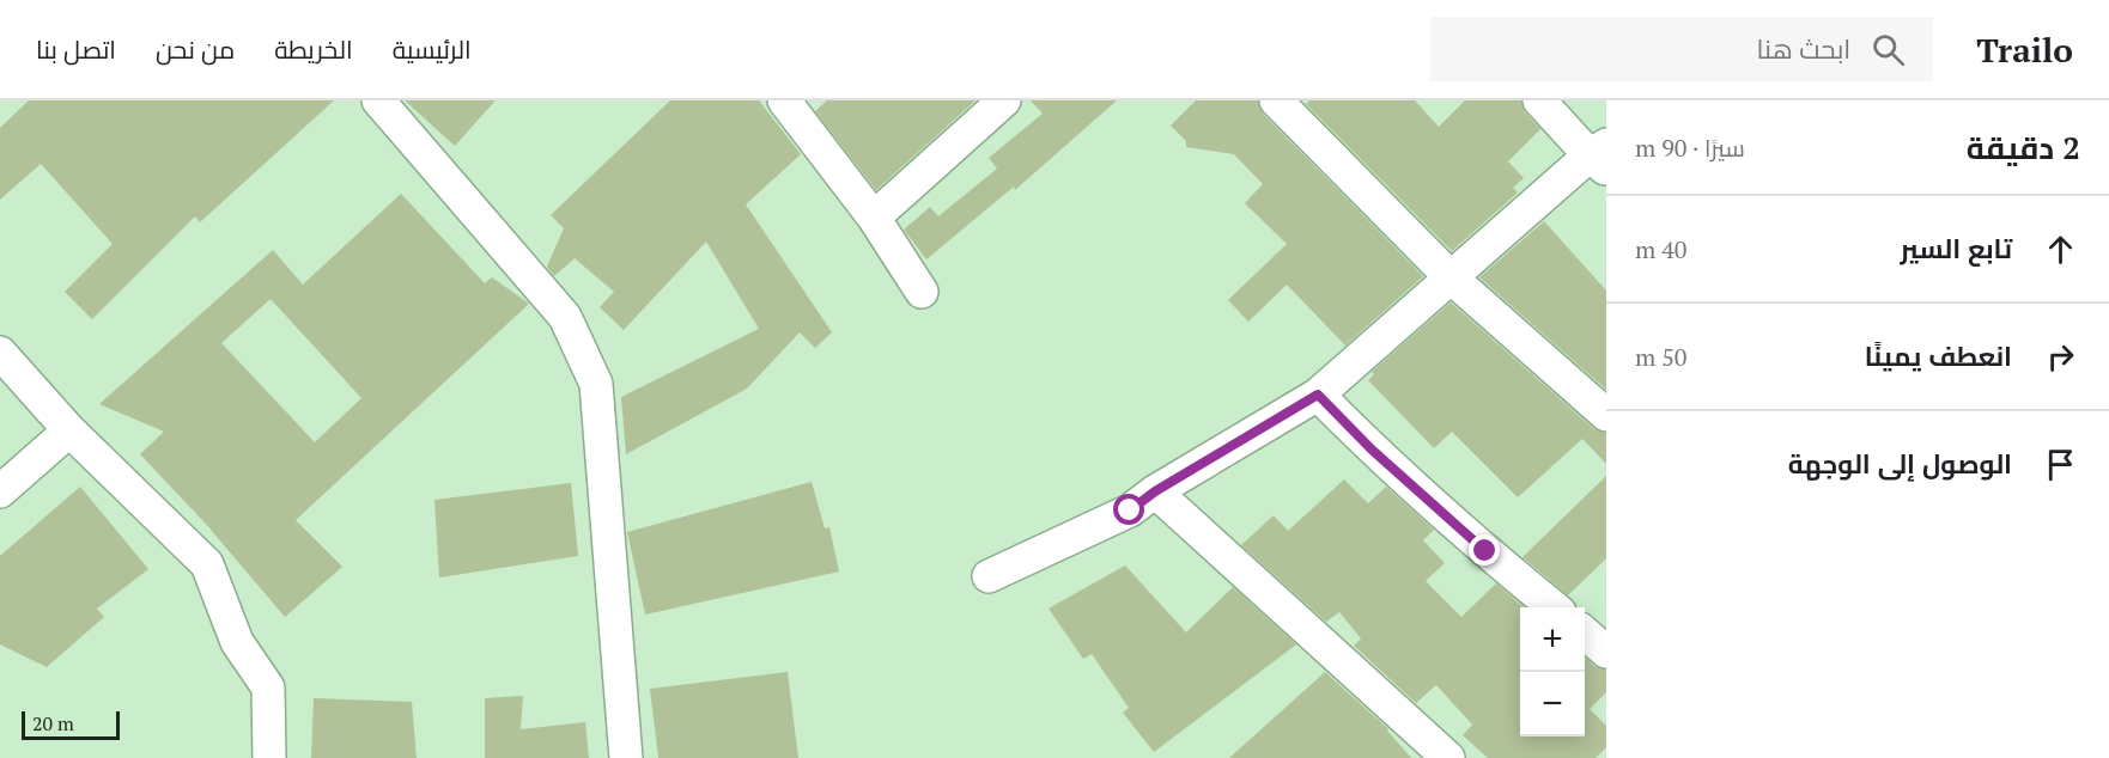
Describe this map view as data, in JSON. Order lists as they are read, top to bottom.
{
  "scale_bar": "20 m",
  "page": {
    "header": "Trailo",
    "search": "ابحث هنا",
    "nav": [
      "الرئيسية",
      "الخريطة",
      "من نحن",
      "اتصل بنا"
    ],
    "heading": ["2 دقيقة", "سيرًا · 90 m"],
    "list": [
      ["تابع السير", "40 m"],
      ["انعطف يمينًا", "50 m"],
      "الوصول إلى الوجهة"
    ],
    "map_buttons": ["+", "−"],
    "scale": "20 m"
  }
}
